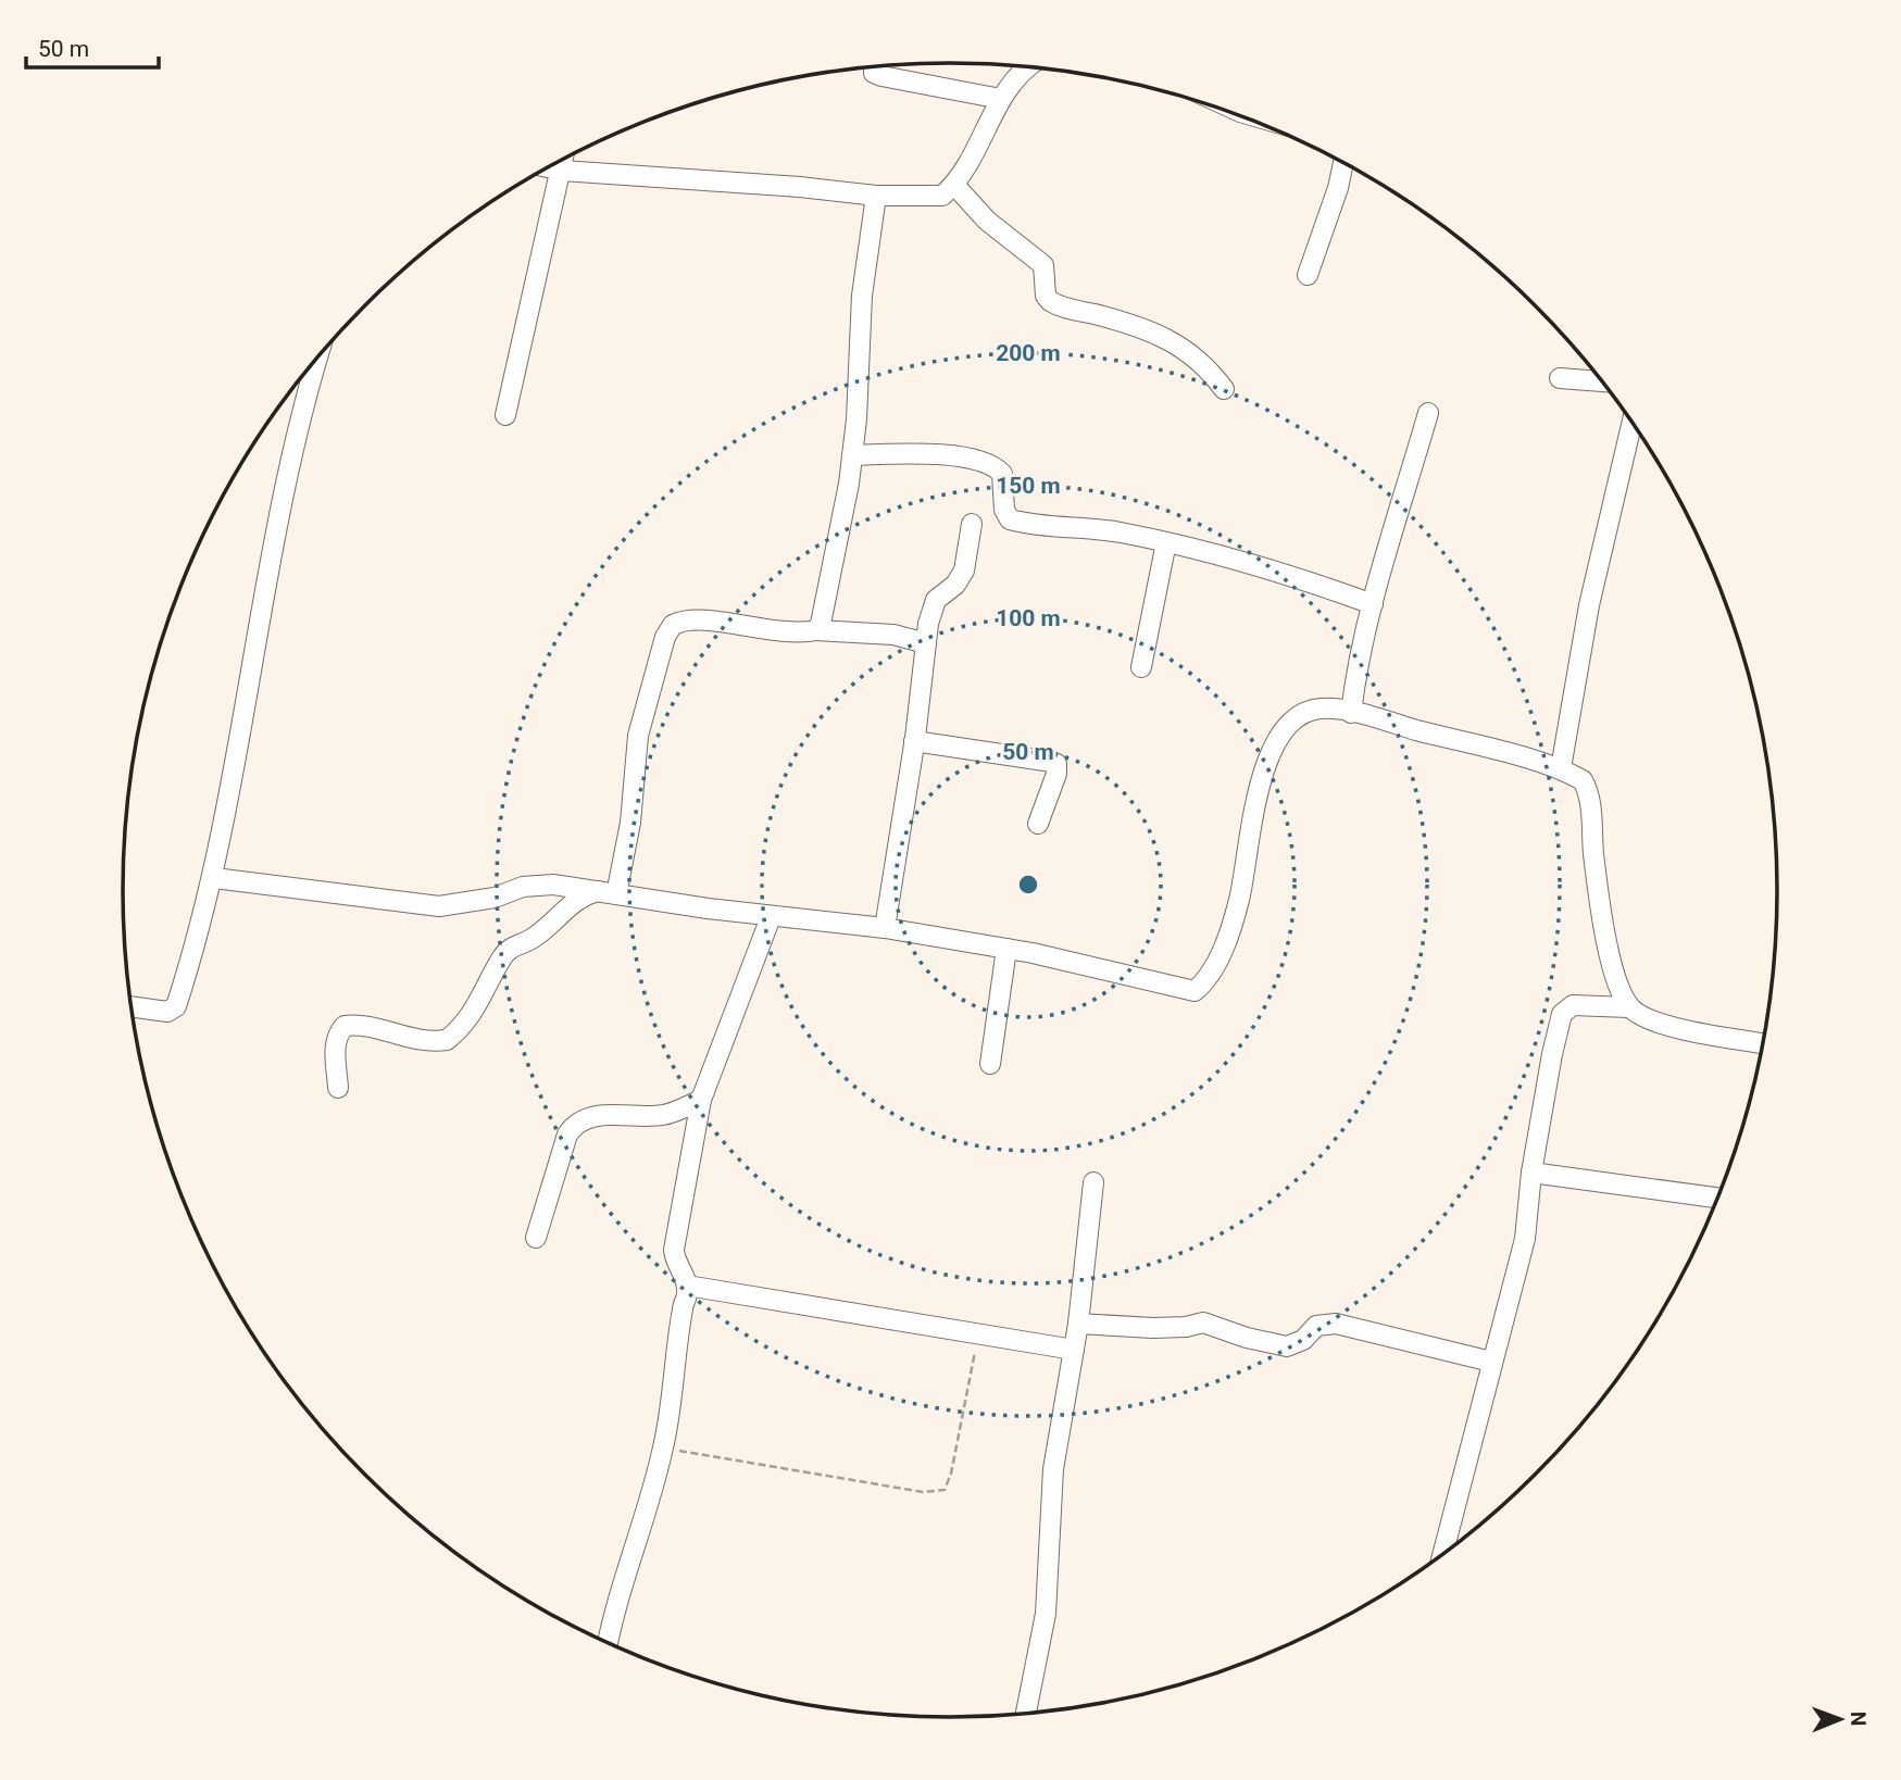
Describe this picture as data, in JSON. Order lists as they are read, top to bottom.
{
  "scale_bar": "50 m",
  "north": "right",
  "rings": [
    "200 m",
    "150 m",
    "100 m",
    "50 m"
  ]
}
